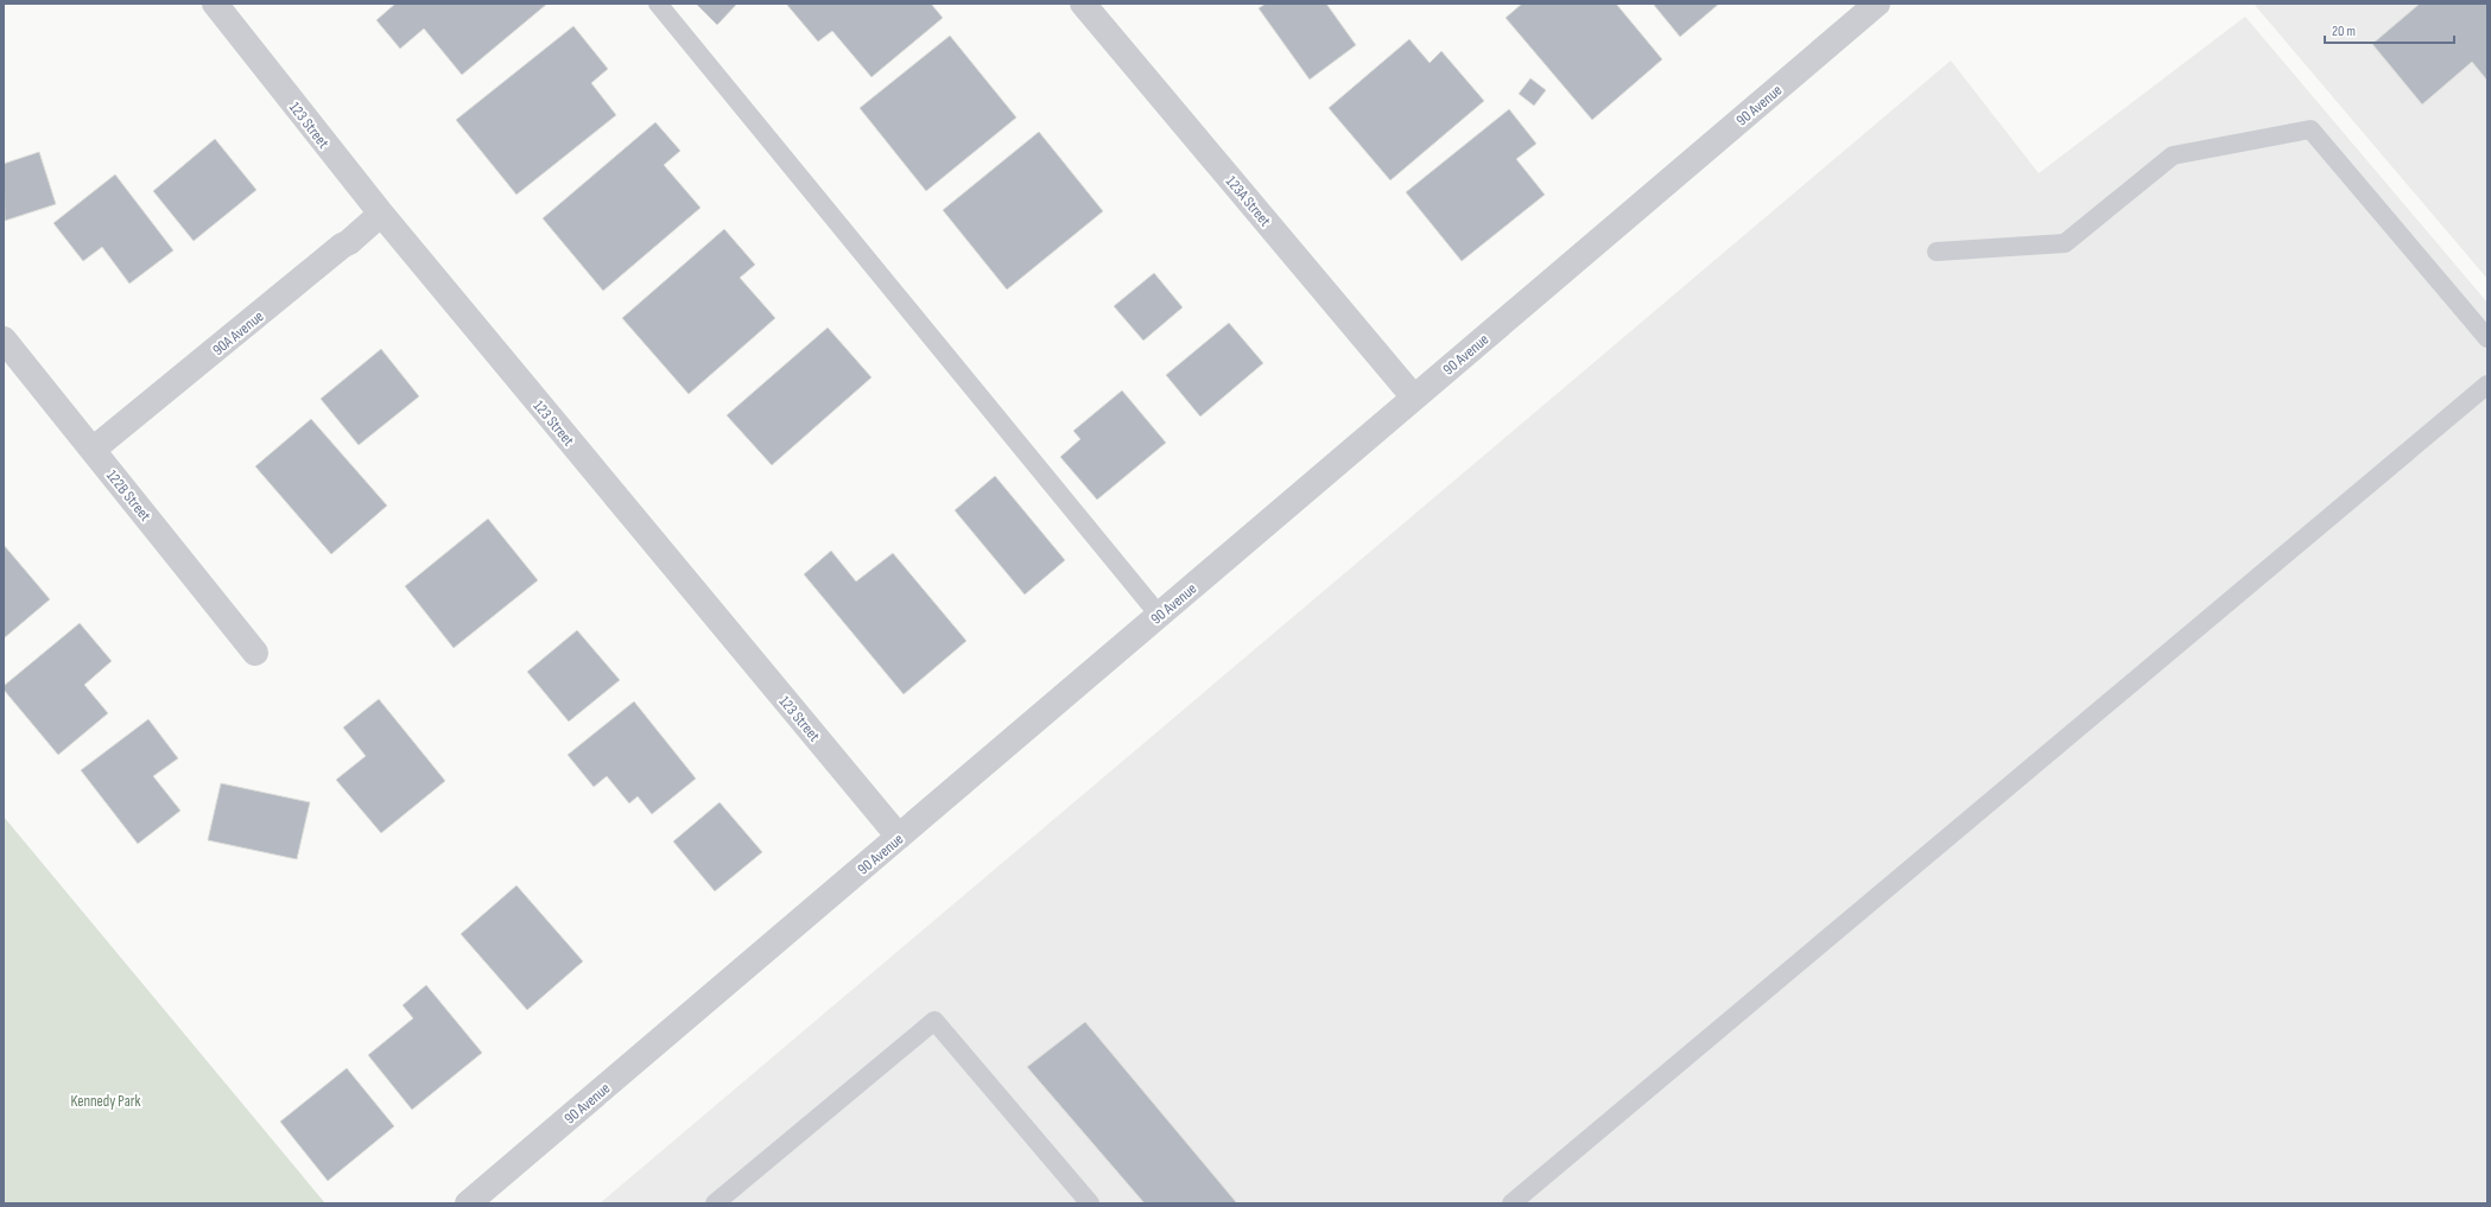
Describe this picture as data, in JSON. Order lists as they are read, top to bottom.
{
  "streets": {
    "street": [
      "90 Avenue",
      "123 Street",
      "123A Street",
      "90A Avenue",
      "122B Street"
    ]
  },
  "crossings": [
    ["90 Avenue", "123 Street"],
    ["90 Avenue", "123A Street"],
    ["123 Street", "90A Avenue"],
    ["90A Avenue", "122B Street"]
  ],
  "parks": ["Kennedy Park"],
  "scale_bar": "20 m"
}
